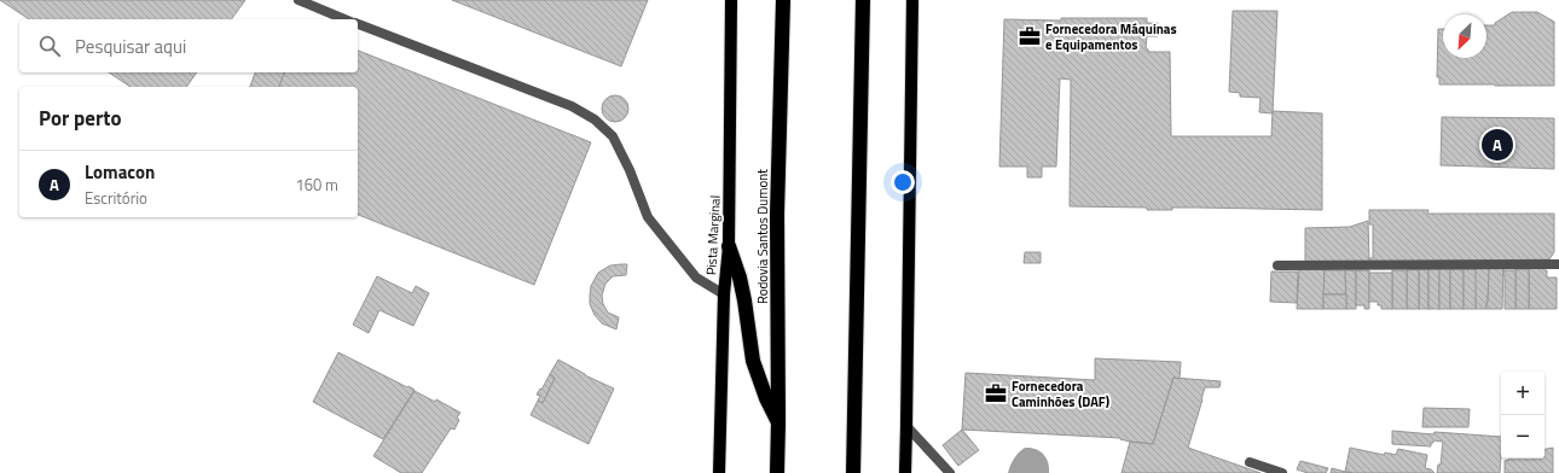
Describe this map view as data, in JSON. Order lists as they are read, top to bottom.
{
  "streets": {
    "highway": ["Rodovia Santos Dumont"],
    "main road": ["Pista Marginal"]
  },
  "places": {
    "office": ["Fornecedora Máquinas e Equipamentos", "Fornecedora Caminhões (DAF)"]
  },
  "north": "bottom left",
  "page": {
    "search": "Pesquisar aqui",
    "heading": "Por perto",
    "pins": "A",
    "list": [
      {
        "mark": "A",
        "name": "Lomacon",
        "note": "Escritório",
        "value": "160 m"
      }
    ],
    "map_buttons": ["+", "−"]
  }
}
